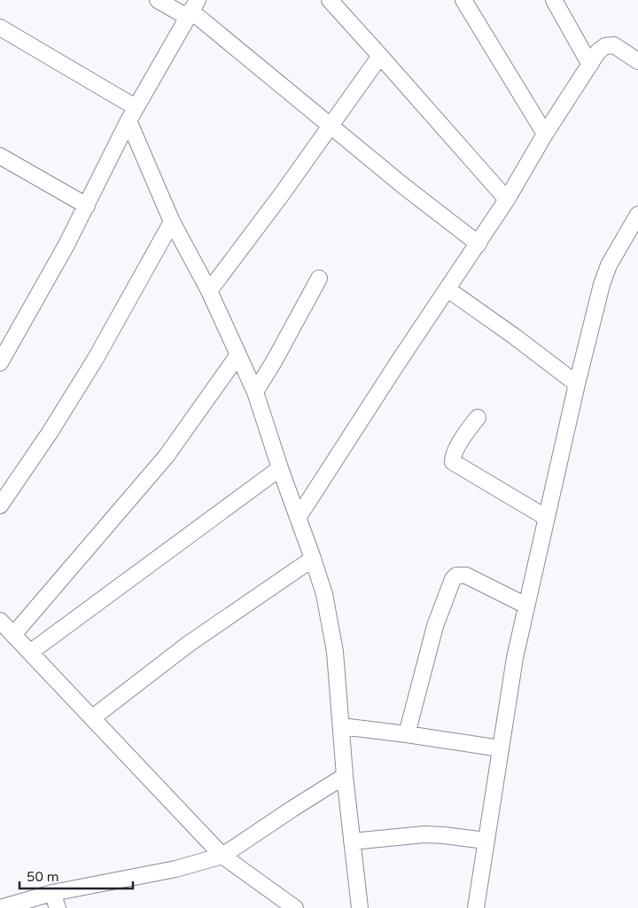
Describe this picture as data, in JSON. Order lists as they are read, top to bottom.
{
  "scale_bar": "50 m"
}
